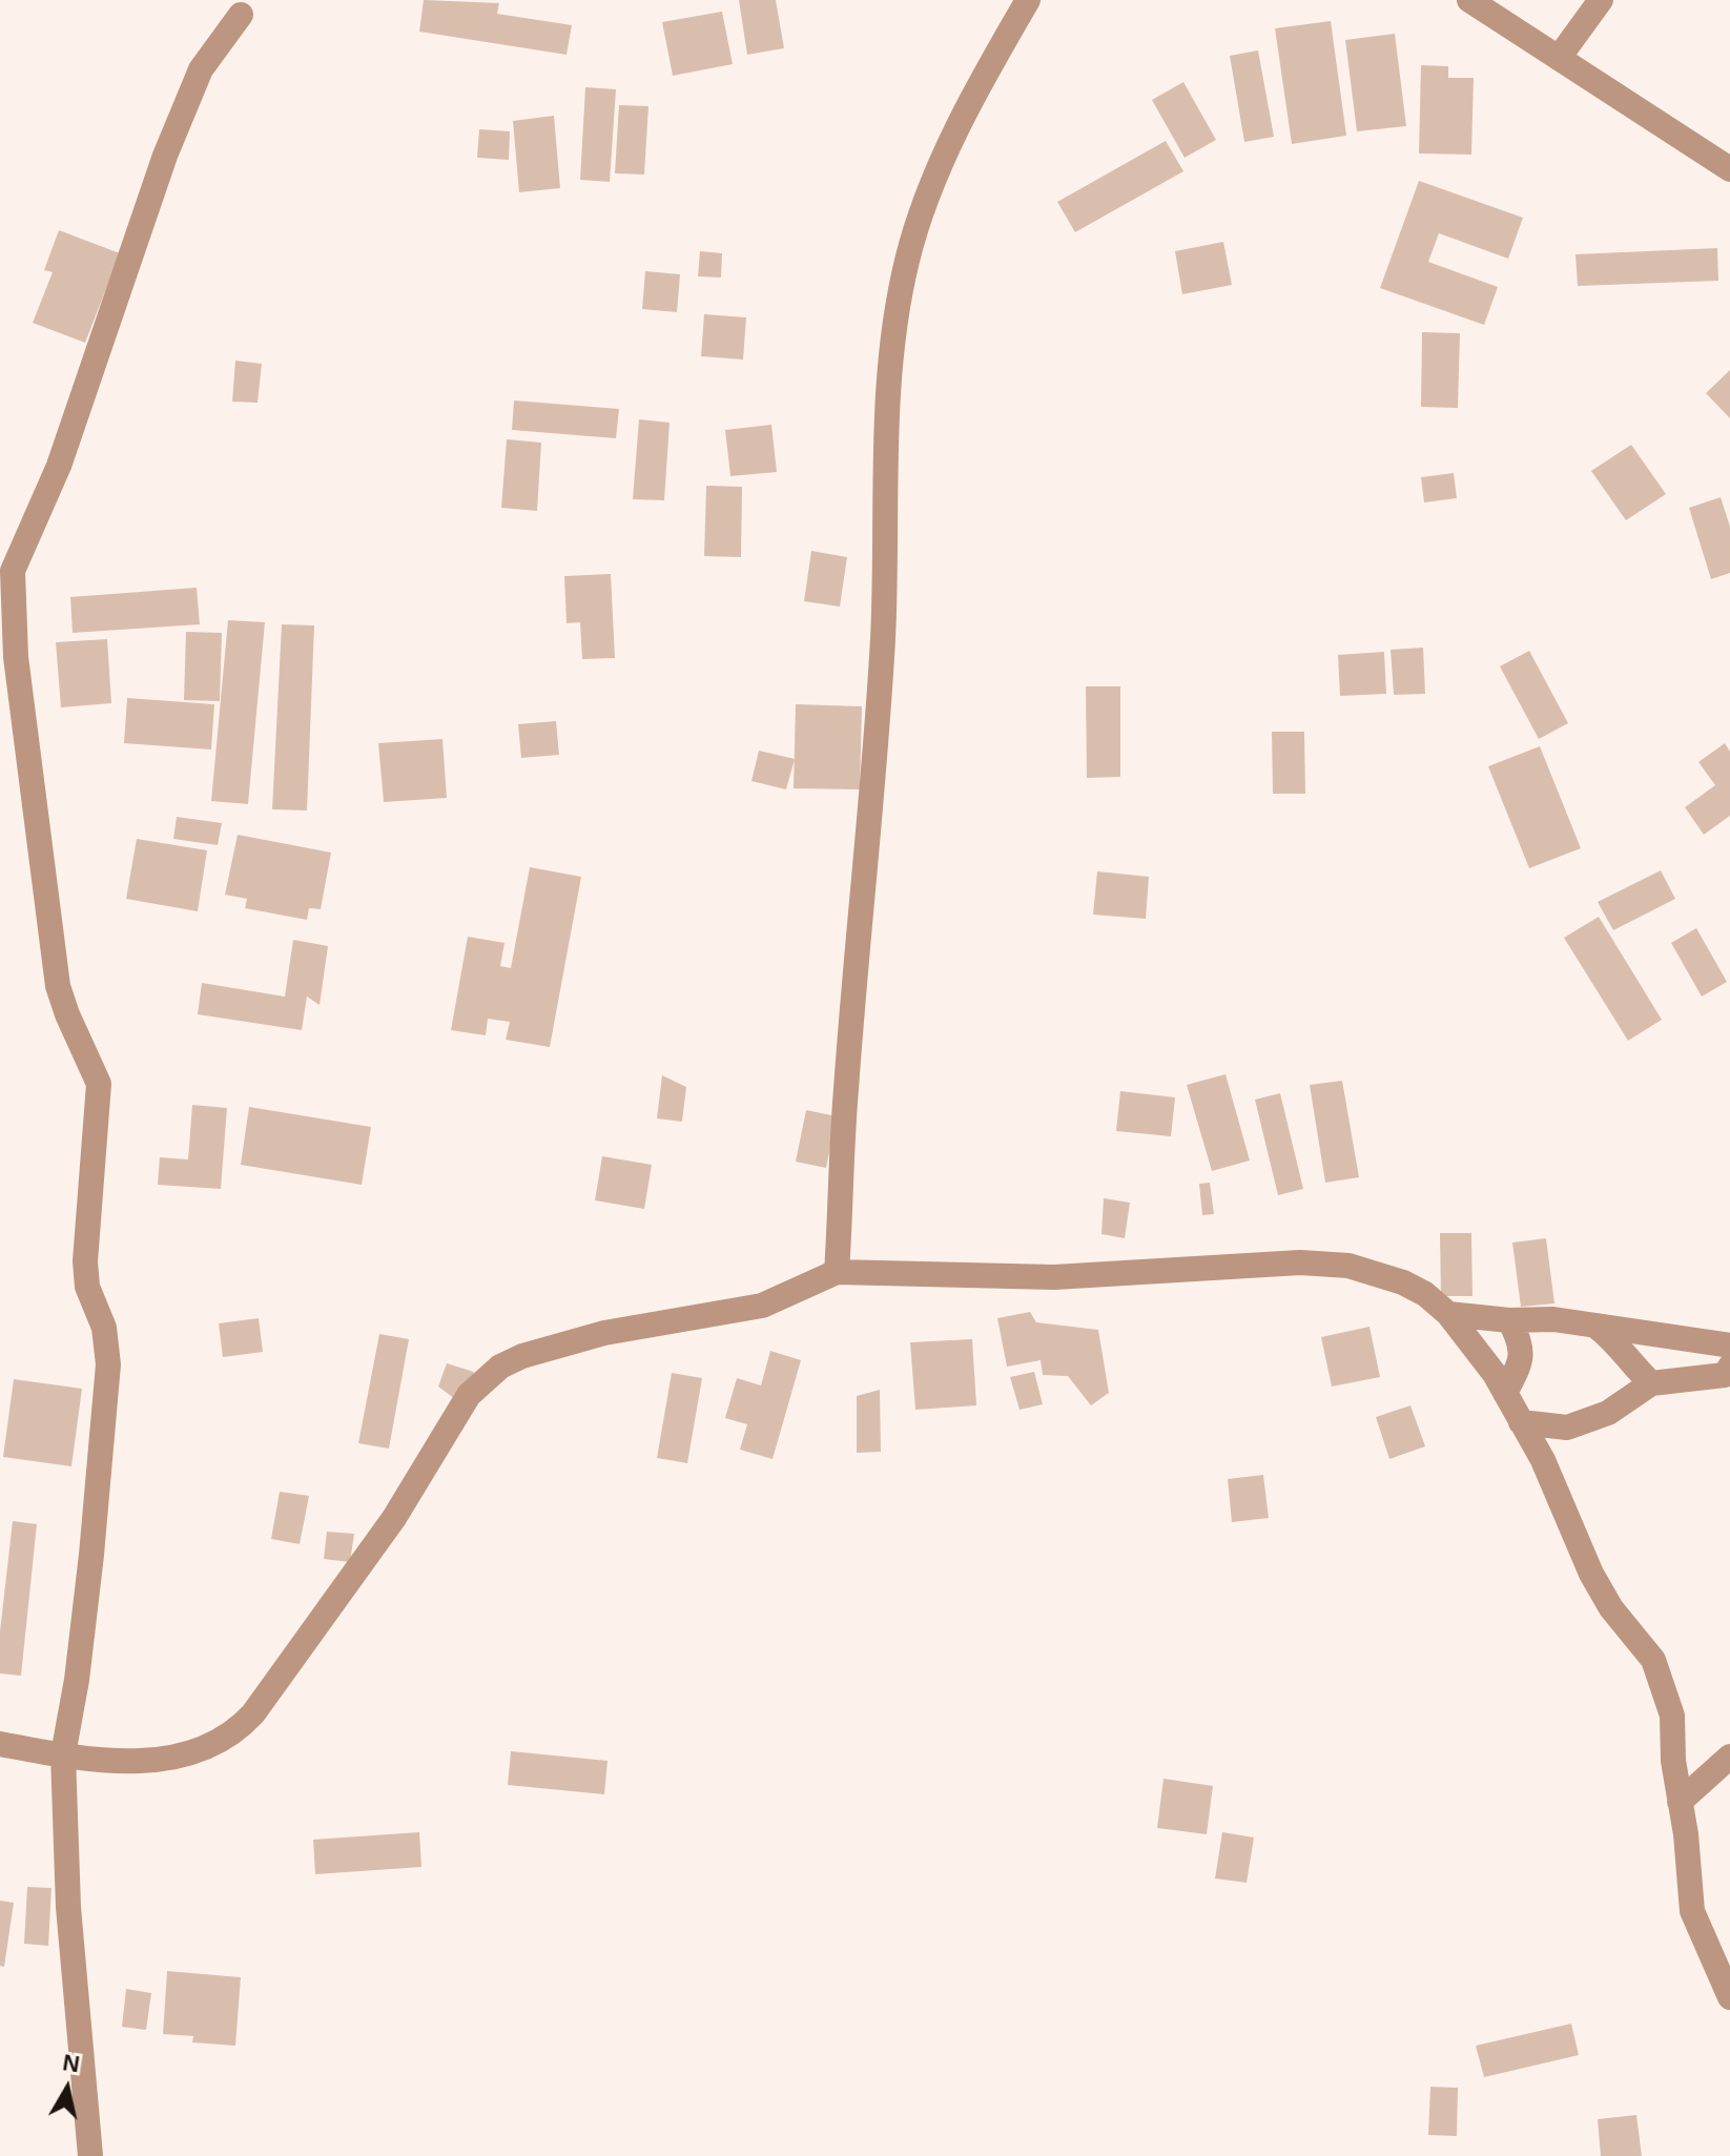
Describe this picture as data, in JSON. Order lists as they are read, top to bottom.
{
  "north": "top"
}
